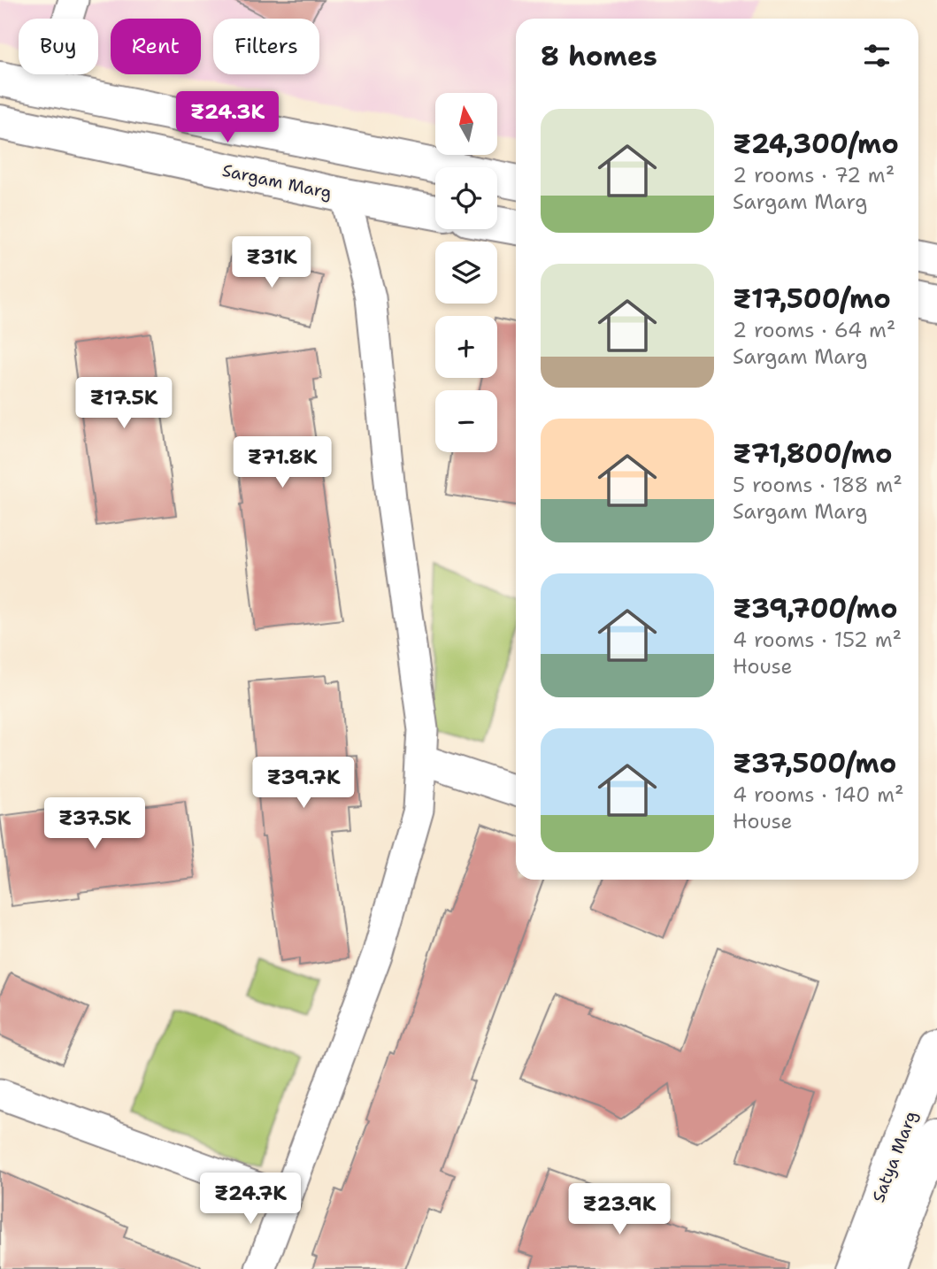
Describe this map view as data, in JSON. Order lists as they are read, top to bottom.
{
  "streets": {
    "main road": ["Sargam Marg", "Satya Marg"]
  },
  "north": "top",
  "page": {
    "chip": ["Buy", "Rent", "Filters"],
    "heading": "8 homes",
    "price": [
      "₹24.3K",
      "₹31K",
      "₹17.5K",
      "₹71.8K",
      "₹39.7K",
      "₹37.5K",
      "₹24.7K",
      "₹23.9K"
    ],
    "map_buttons": ["+", "−"],
    "list": [
      {
        "name": "₹24,300/mo",
        "note": "2 rooms · 72 m² · Sargam Marg"
      },
      {
        "name": "₹17,500/mo",
        "note": "2 rooms · 64 m² · Sargam Marg"
      },
      {
        "name": "₹71,800/mo",
        "note": "5 rooms · 188 m² · Sargam Marg"
      },
      {
        "name": "₹39,700/mo",
        "note": "4 rooms · 152 m² · House"
      },
      {
        "name": "₹37,500/mo",
        "note": "4 rooms · 140 m² · House"
      }
    ]
  }
}
